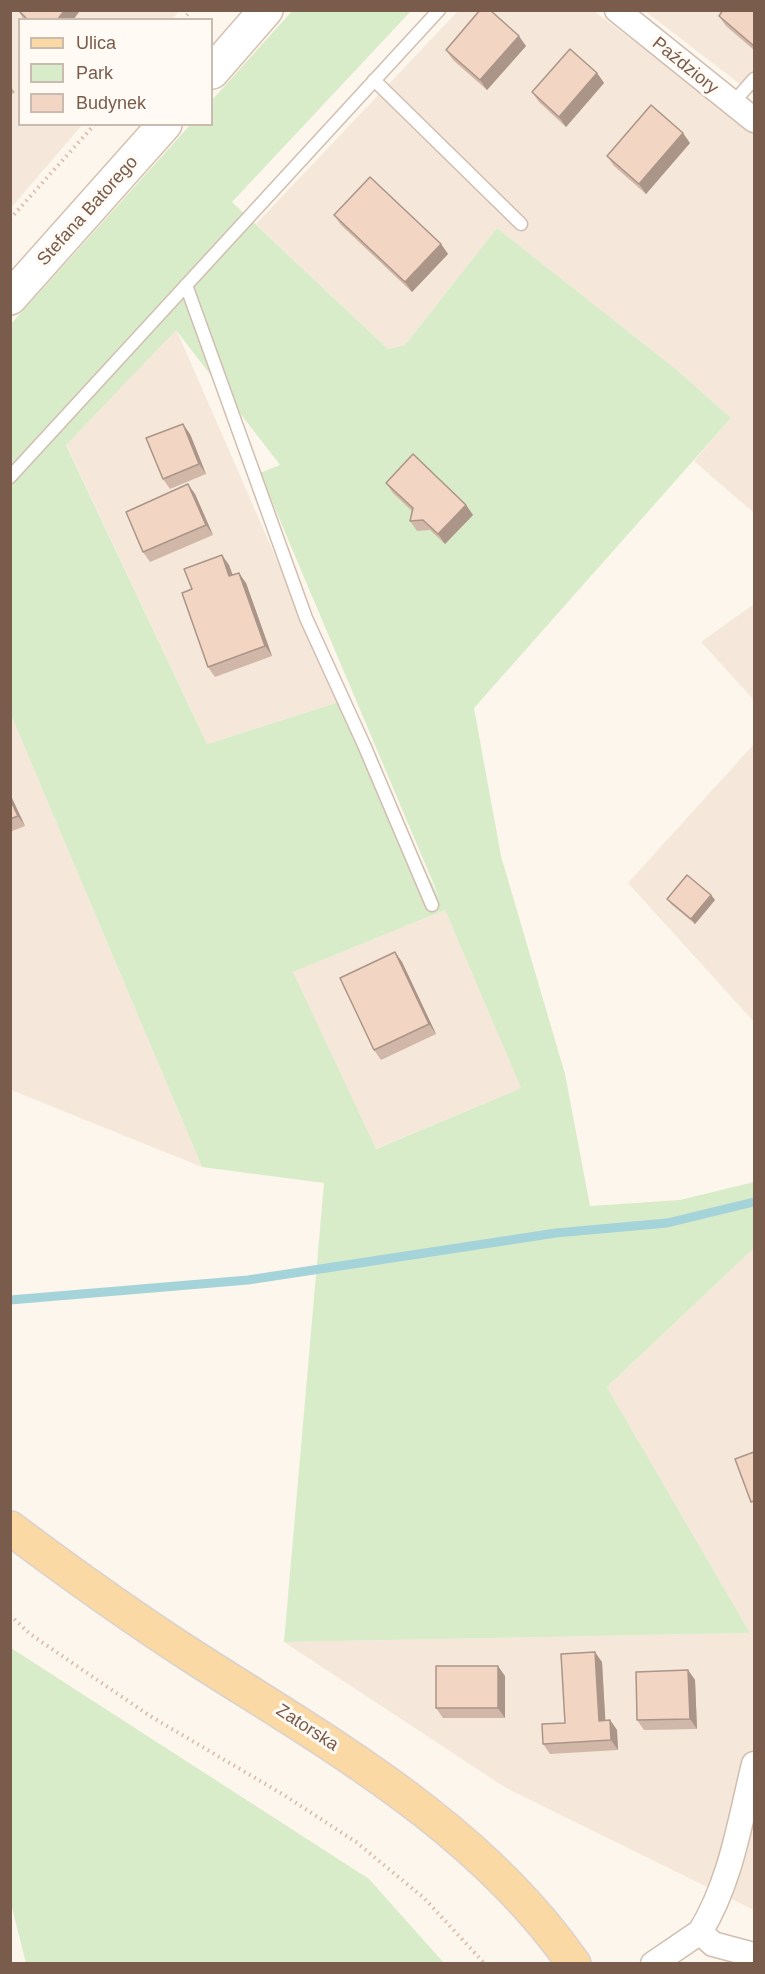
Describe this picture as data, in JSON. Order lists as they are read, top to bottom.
{
  "streets": {
    "main road": ["Zatorska"],
    "street": ["Paździory", "Stefana Batorego"]
  },
  "legend": ["Ulica", "Park", "Budynek"]
}
